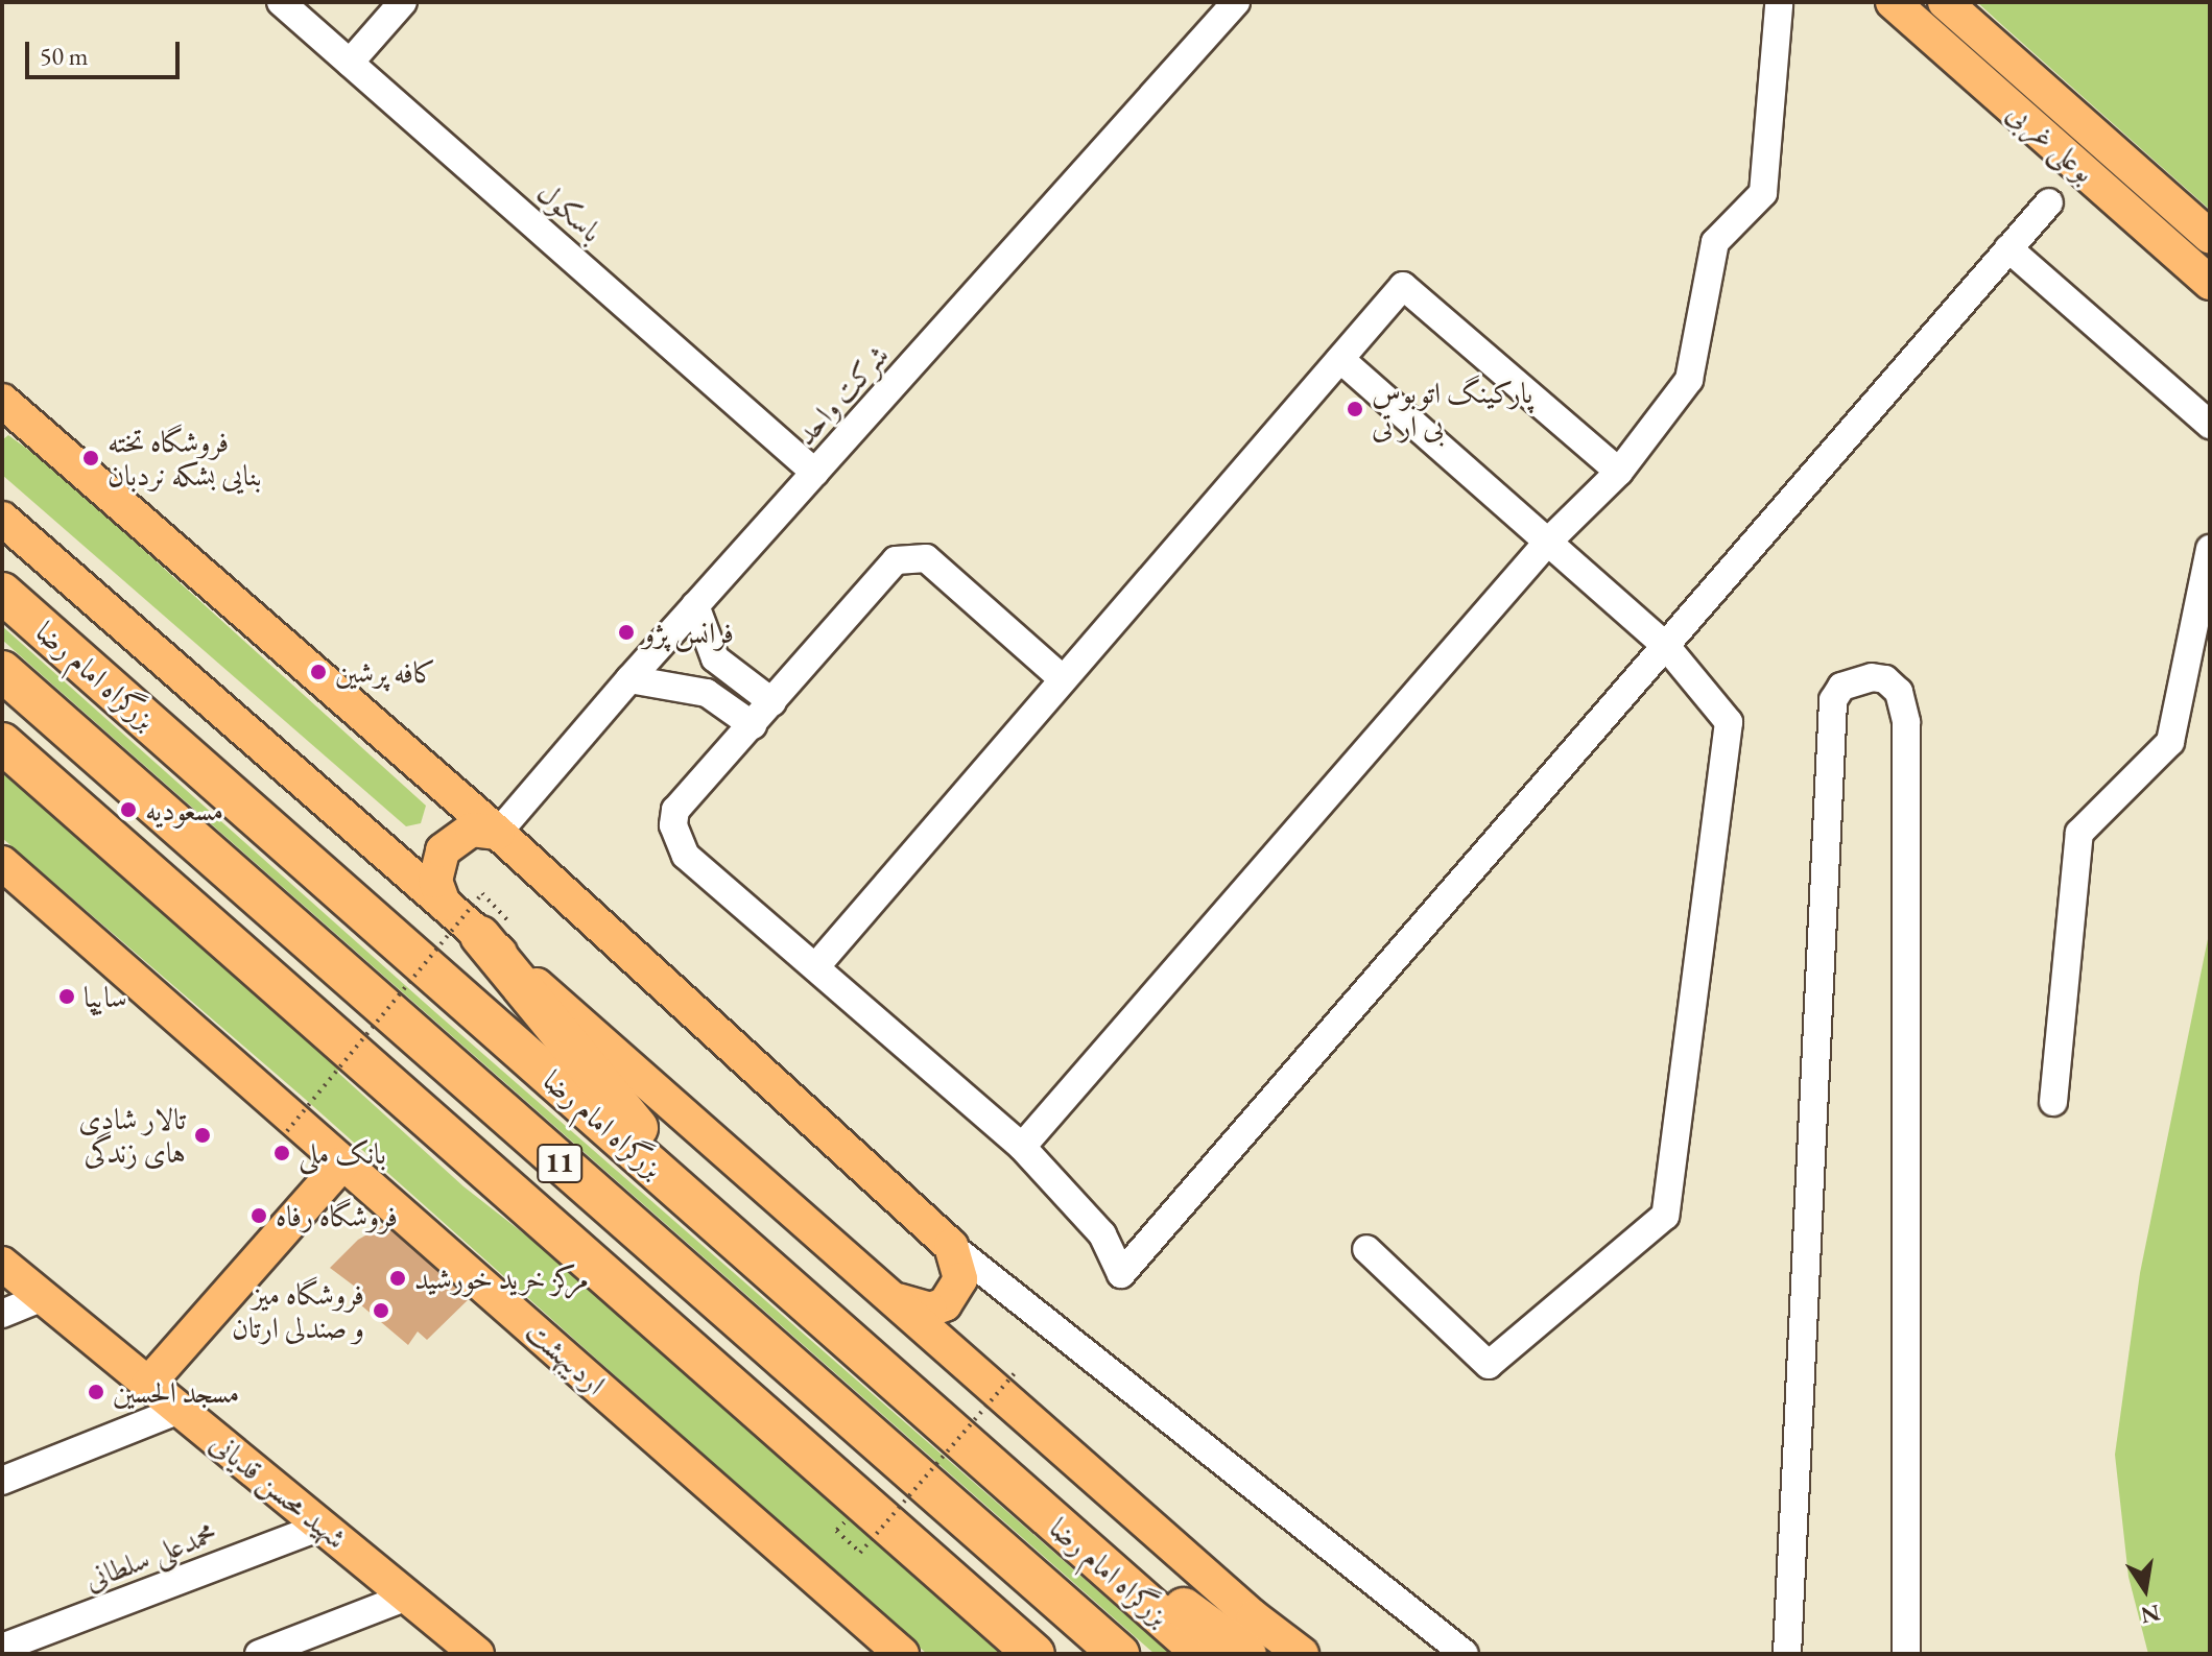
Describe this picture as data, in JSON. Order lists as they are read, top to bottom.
{
  "streets": {
    "highway": ["بزرگراه امام رضا", "11"],
    "main road": ["بوعلی غربی", "اردیبهشت", "شهید محسن قدیانی"],
    "street": ["باسکول", "شرکت واحد", "محمدعلی سلطانی"]
  },
  "crossings": [
    ["باسکول", "شرکت واحد"],
    ["شهید محسن قدیانی", "محمدعلی سلطانی"]
  ],
  "places": [
    "پارکینگ اتوبوس بی ار تی",
    "فروشگاه تخته بنایی بشکه نردبان",
    "فرانس پژو",
    "کافه پرشین",
    "مسعودیه",
    "سایپا",
    "تالار شادی های زندگی",
    "بانک ملی",
    "فروشگاه رفاه",
    "مرکز خرید خورشید",
    "فروشگاه میز و صندلی ارتان",
    "مسجد الحسین"
  ],
  "scale_bar": "50 m",
  "north": "bottom"
}
